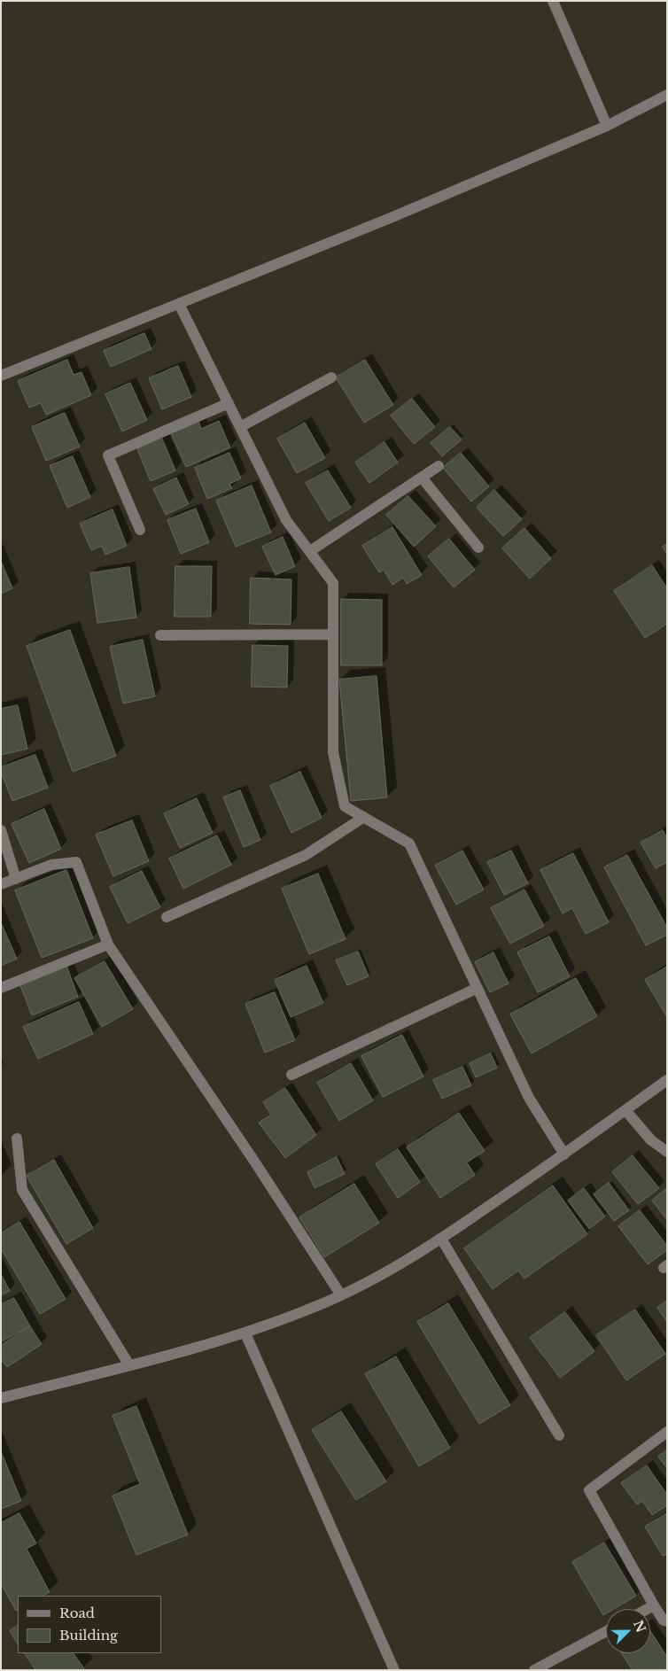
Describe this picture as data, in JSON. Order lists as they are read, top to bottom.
{
  "legend": ["Road", "Building"],
  "north": "top right"
}
